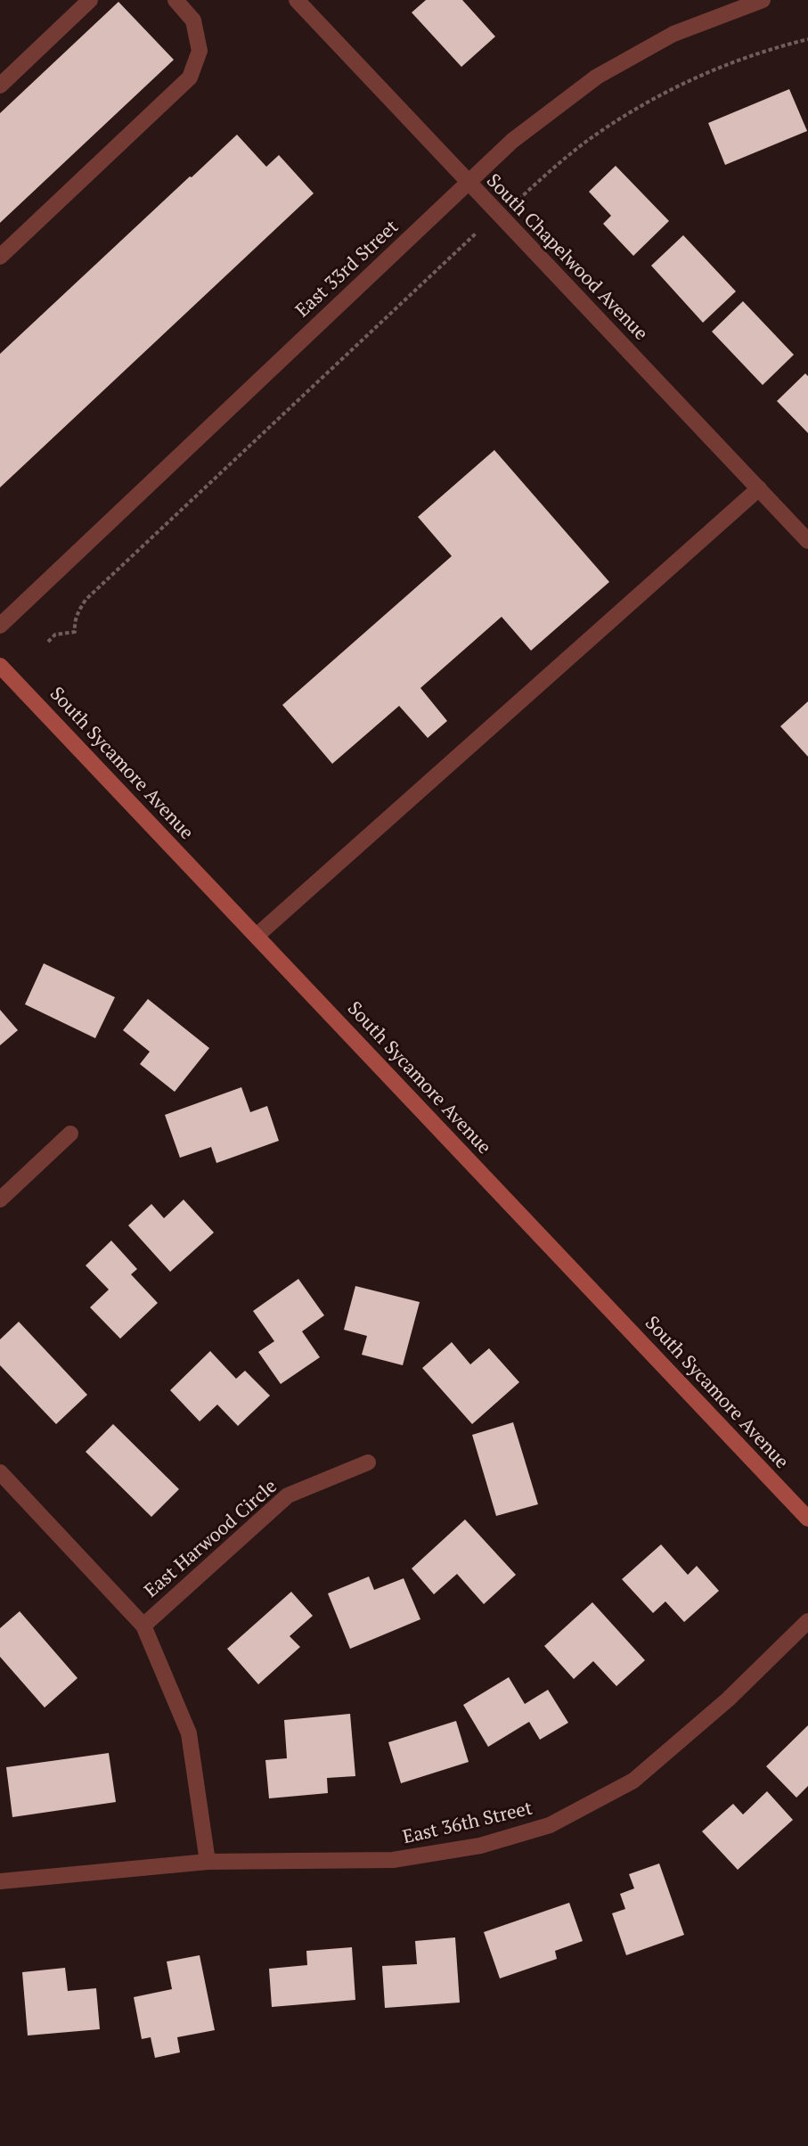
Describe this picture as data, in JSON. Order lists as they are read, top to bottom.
{
  "streets": {
    "main road": ["South Sycamore Avenue"],
    "street": [
      "South Chapelwood Avenue",
      "East 33rd Street",
      "East Harwood Circle",
      "East 36th Street"
    ]
  },
  "crossings": [
    ["South Chapelwood Avenue", "East 33rd Street"]
  ]
}
